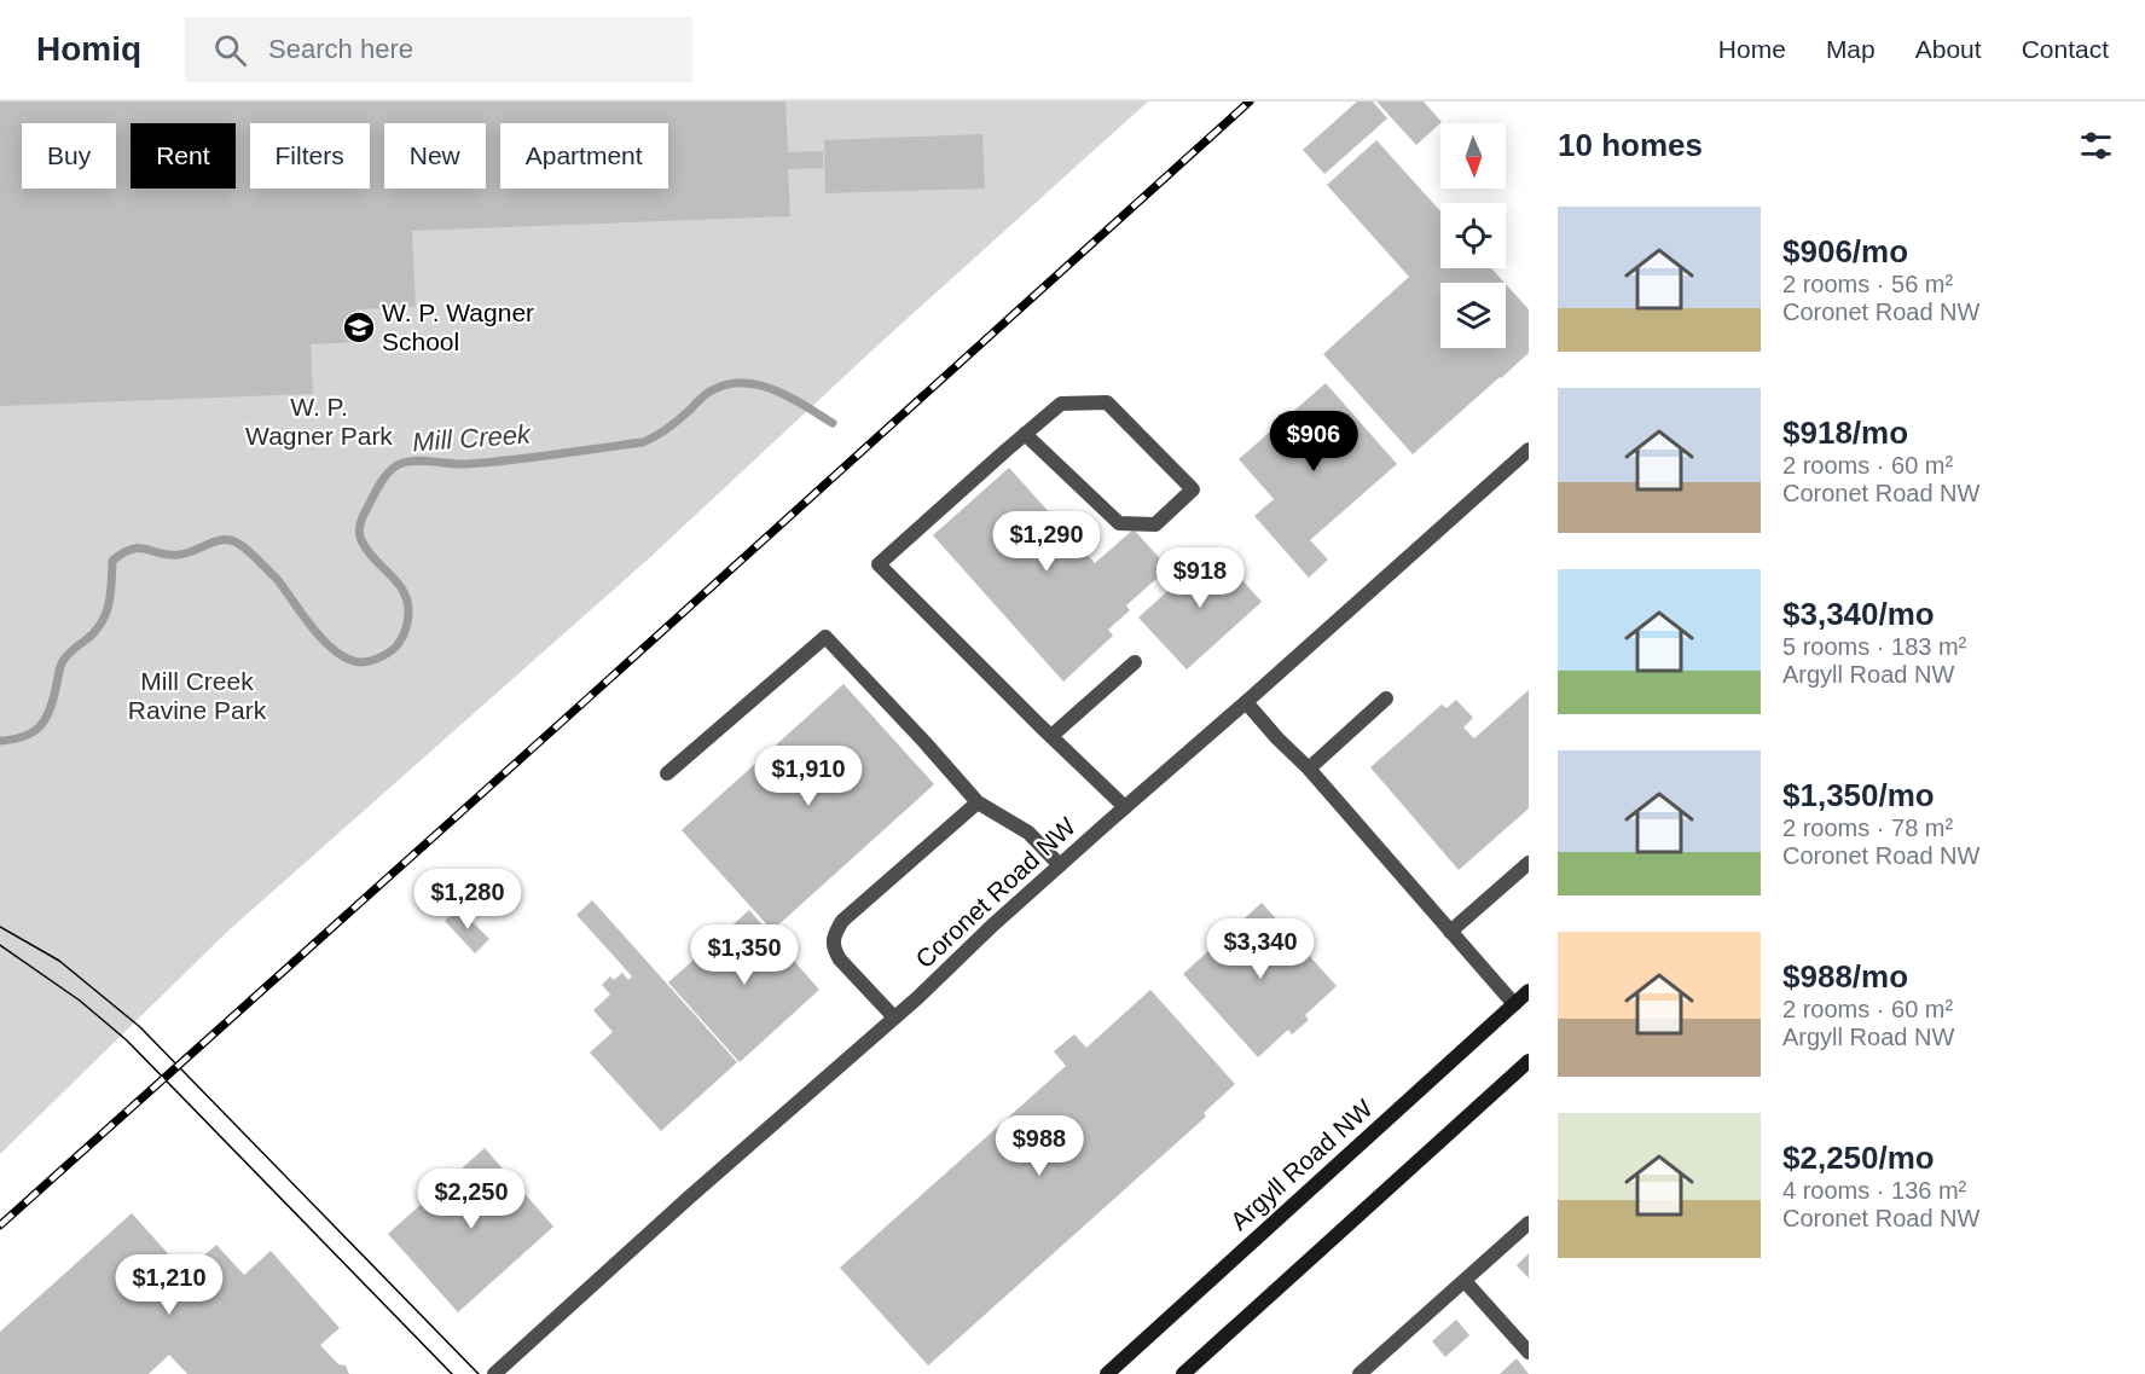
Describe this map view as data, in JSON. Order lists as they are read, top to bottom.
{
  "streets": {
    "main road": ["Argyll Road NW"],
    "street": ["Coronet Road NW"]
  },
  "water": ["Mill Creek"],
  "parks": ["W. P. Wagner Park", "Mill Creek Ravine Park"],
  "places": {
    "school or university": ["W. P. Wagner School"]
  },
  "north": "bottom",
  "page": {
    "header": "Homiq",
    "search": "Search here",
    "nav": [
      "Home",
      "Map",
      "About",
      "Contact"
    ],
    "heading": "10 homes",
    "chip": [
      "Buy",
      "Rent",
      "Filters",
      "New",
      "Apartment"
    ],
    "list": [
      {
        "name": "$906/mo",
        "note": "2 rooms · 56 m² · Coronet Road NW"
      },
      {
        "name": "$918/mo",
        "note": "2 rooms · 60 m² · Coronet Road NW"
      },
      {
        "name": "$3,340/mo",
        "note": "5 rooms · 183 m² · Argyll Road NW"
      },
      {
        "name": "$1,350/mo",
        "note": "2 rooms · 78 m² · Coronet Road NW"
      },
      {
        "name": "$988/mo",
        "note": "2 rooms · 60 m² · Argyll Road NW"
      },
      {
        "name": "$2,250/mo",
        "note": "4 rooms · 136 m² · Coronet Road NW"
      }
    ],
    "price": [
      "$906",
      "$1,290",
      "$918",
      "$1,910",
      "$1,280",
      "$3,340",
      "$1,350",
      "$988",
      "$2,250",
      "$1,210"
    ]
  }
}
